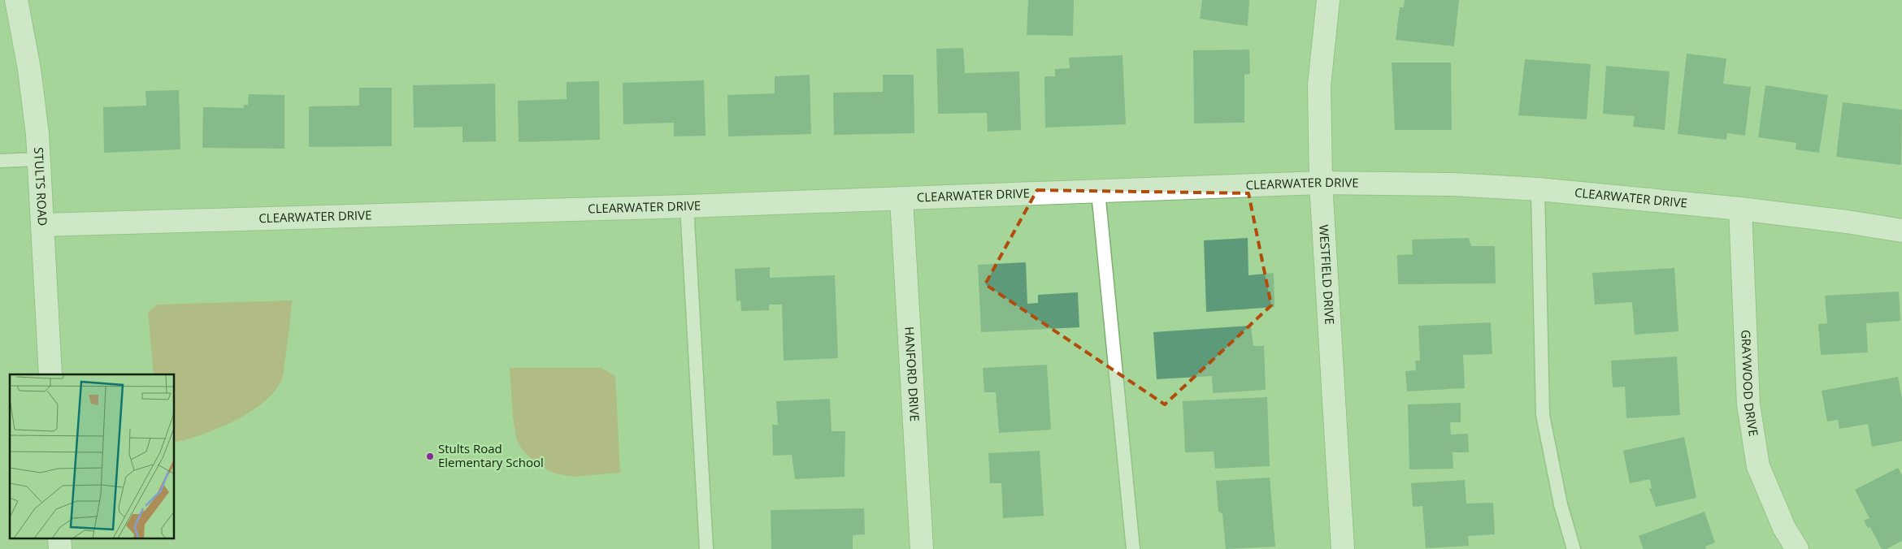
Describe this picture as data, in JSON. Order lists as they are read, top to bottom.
{
  "streets": {
    "street": [
      "CLEARWATER DRIVE",
      "STULTS ROAD",
      "WESTFIELD DRIVE",
      "HANFORD DRIVE",
      "GRAYWOOD DRIVE"
    ]
  },
  "crossings": [
    ["CLEARWATER DRIVE", "STULTS ROAD"],
    ["CLEARWATER DRIVE", "WESTFIELD DRIVE"],
    ["CLEARWATER DRIVE", "HANFORD DRIVE"],
    ["CLEARWATER DRIVE", "GRAYWOOD DRIVE"]
  ],
  "places": ["Stults Road Elementary School"]
}
